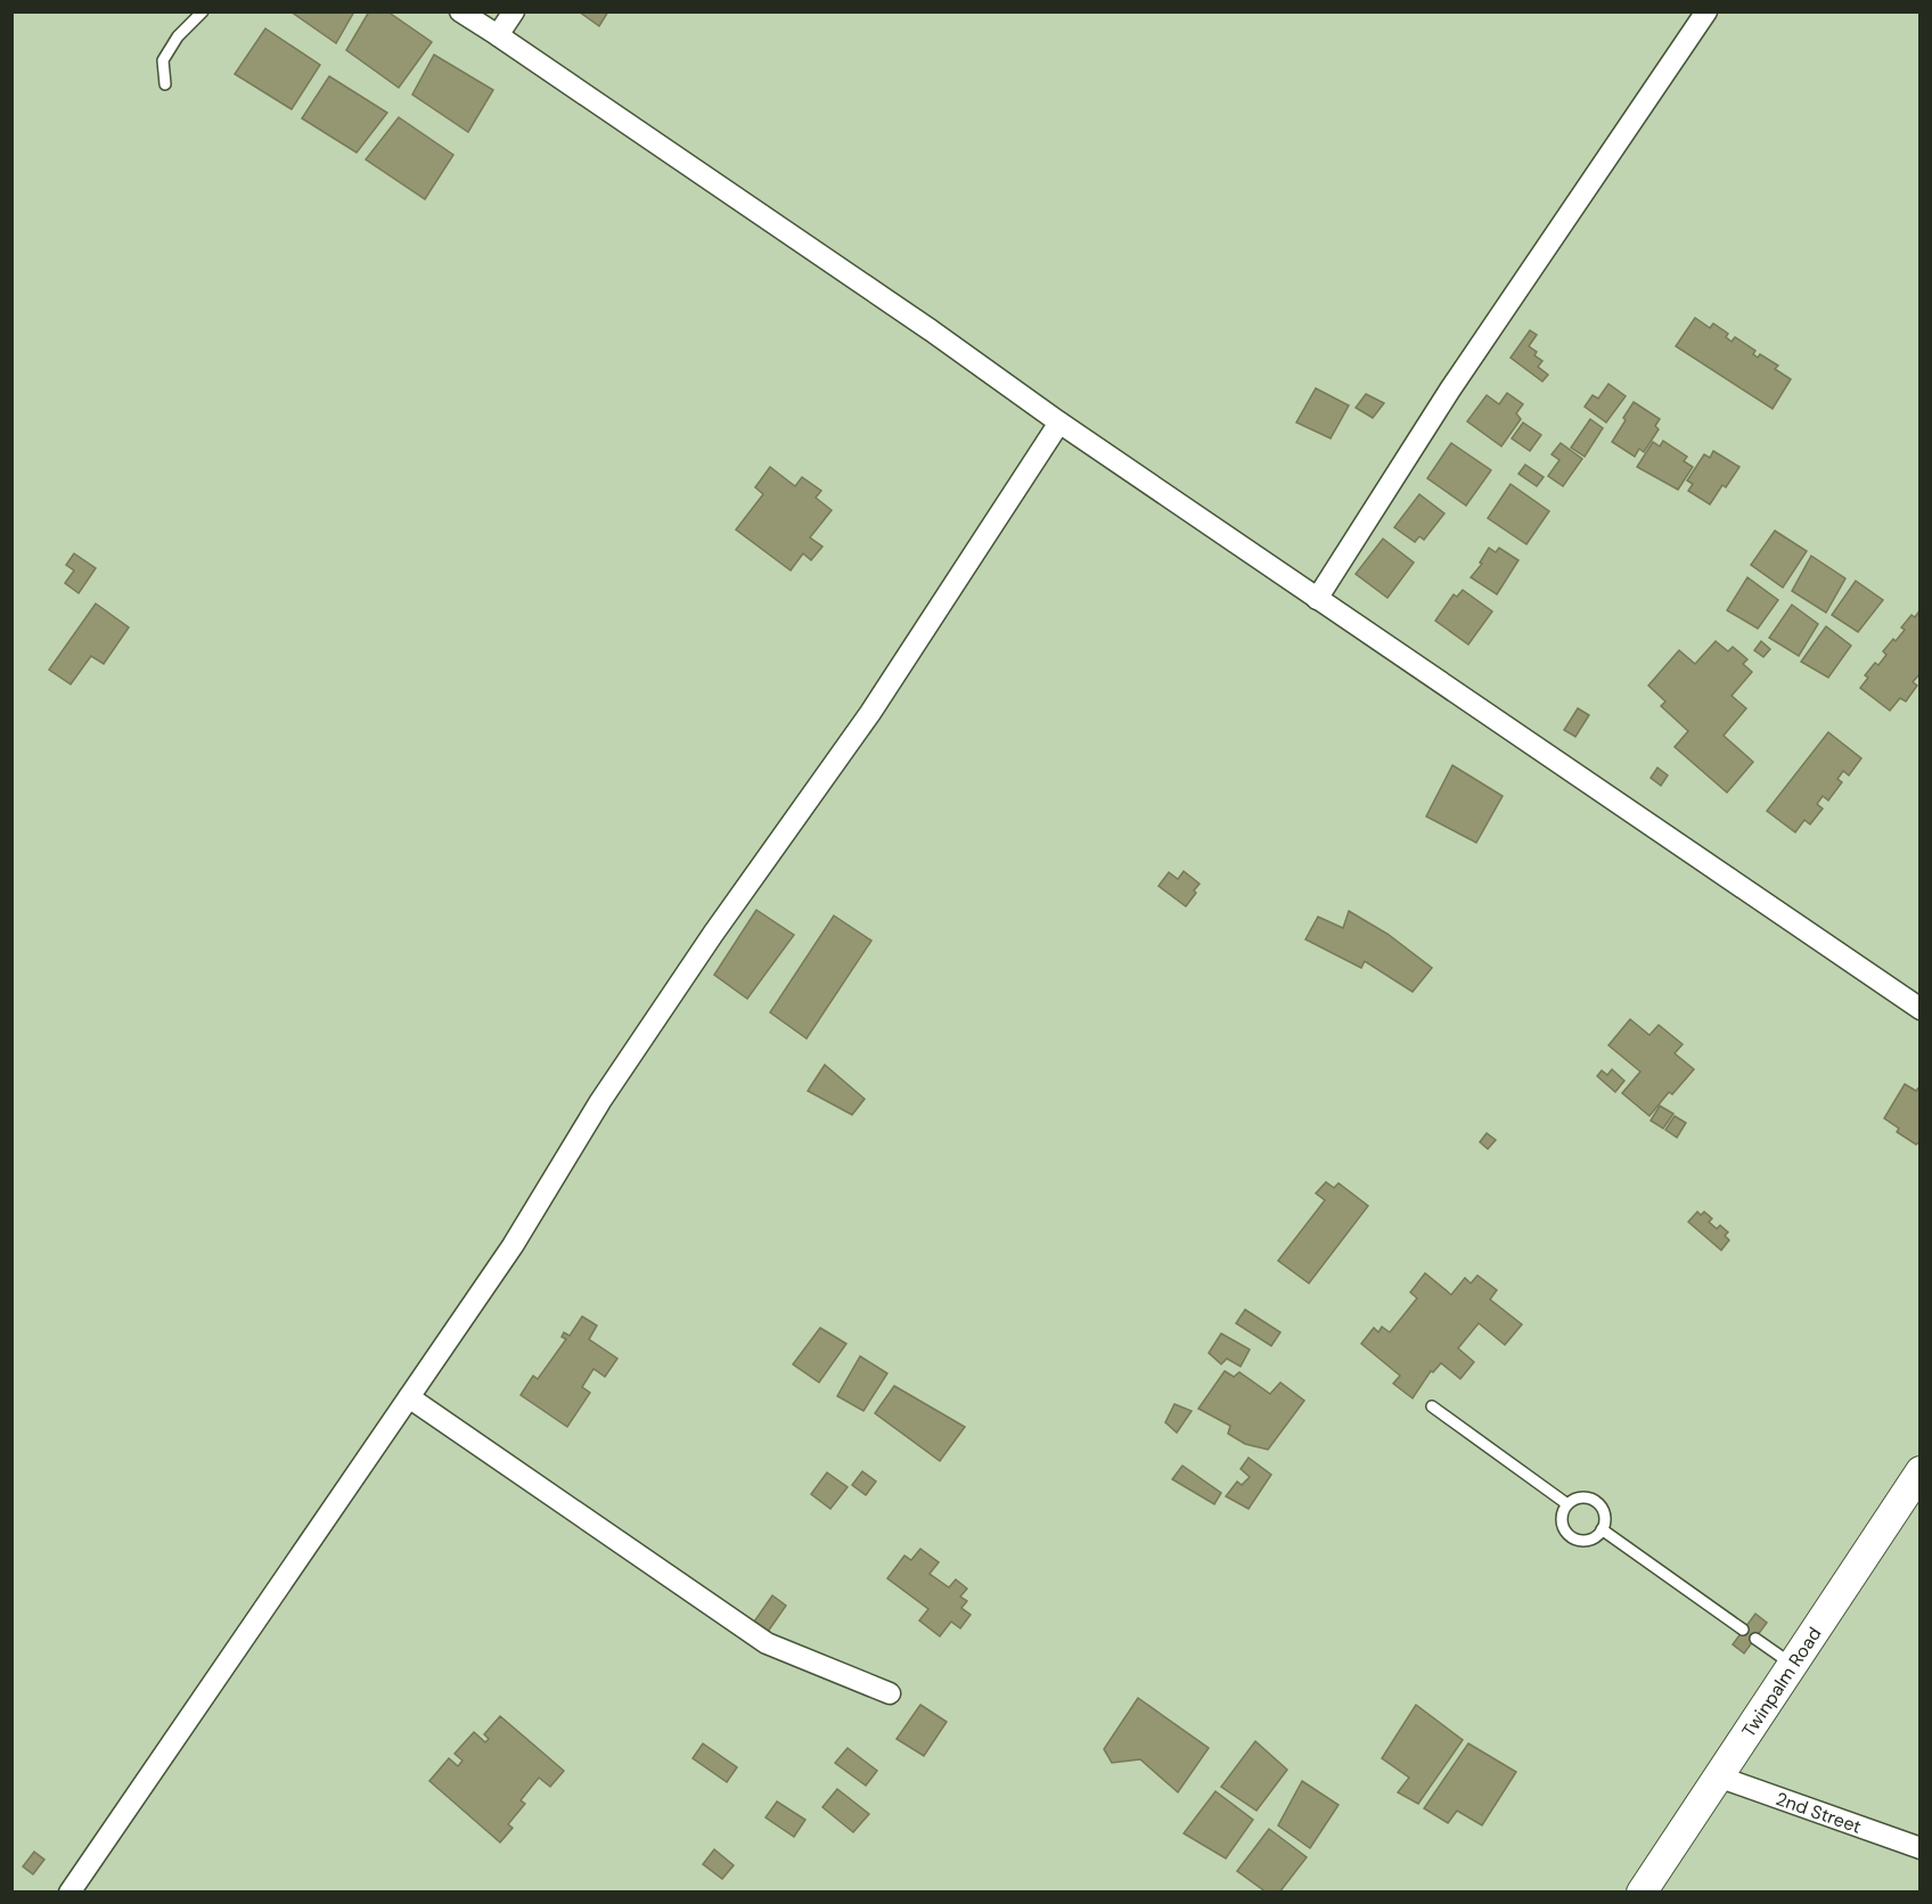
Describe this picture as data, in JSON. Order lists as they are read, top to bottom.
{
  "streets": {
    "main road": ["Twinpalm Road"],
    "street": ["2nd Street"]
  },
  "crossings": [
    ["Twinpalm Road", "2nd Street"]
  ]
}
